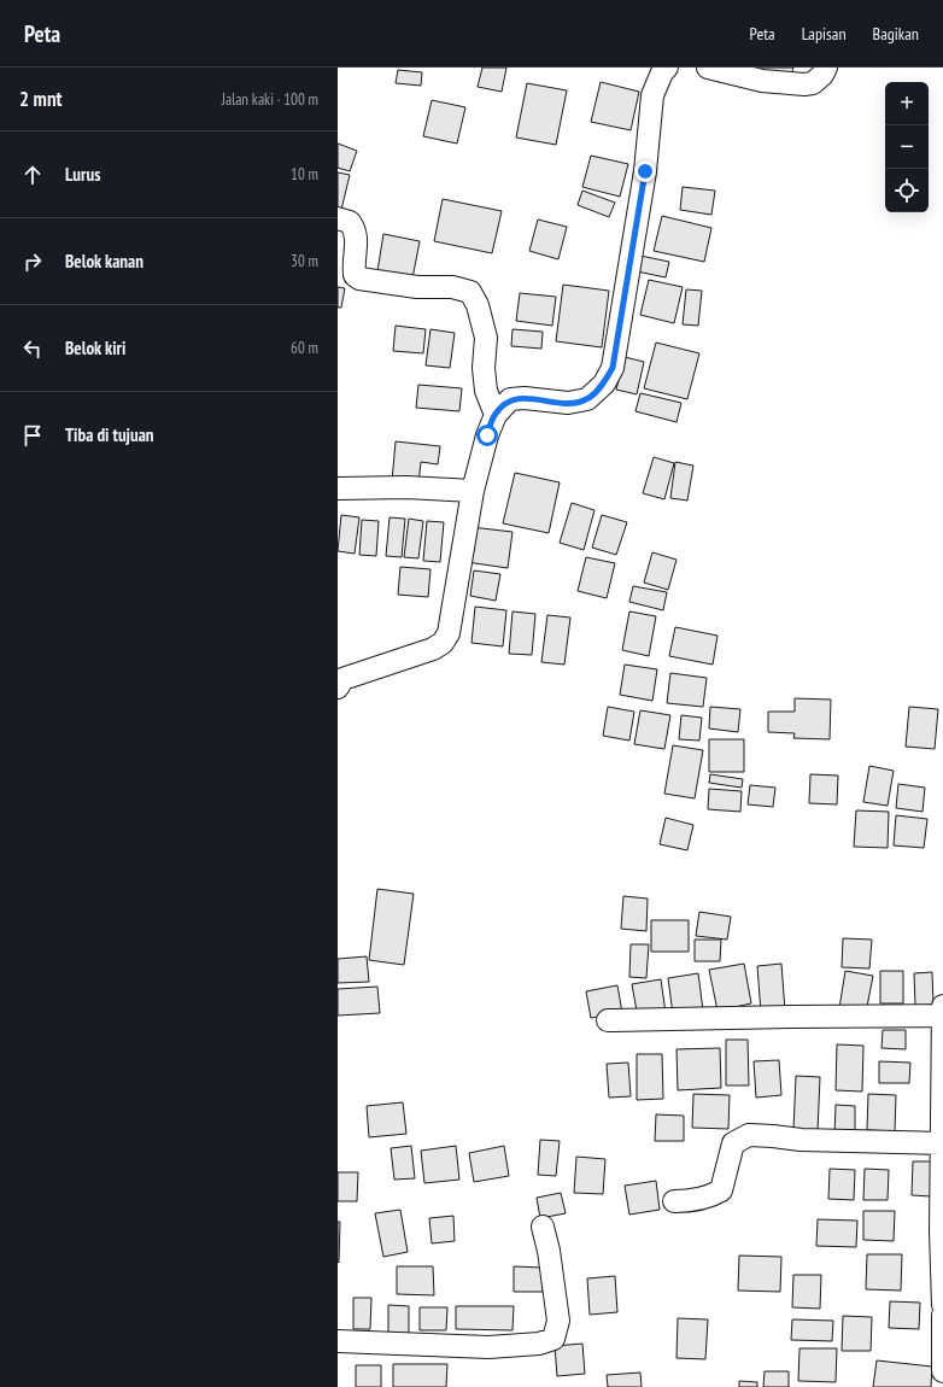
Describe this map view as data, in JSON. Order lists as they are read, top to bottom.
{
  "page": {
    "header": "Peta",
    "nav": ["Peta", "Lapisan", "Bagikan"],
    "heading": ["2 mnt", "Jalan kaki · 100 m"],
    "map_buttons": ["+", "−"],
    "list": [
      ["Lurus", "10 m"],
      ["Belok kanan", "30 m"],
      ["Belok kiri", "60 m"],
      "Tiba di tujuan"
    ]
  }
}
